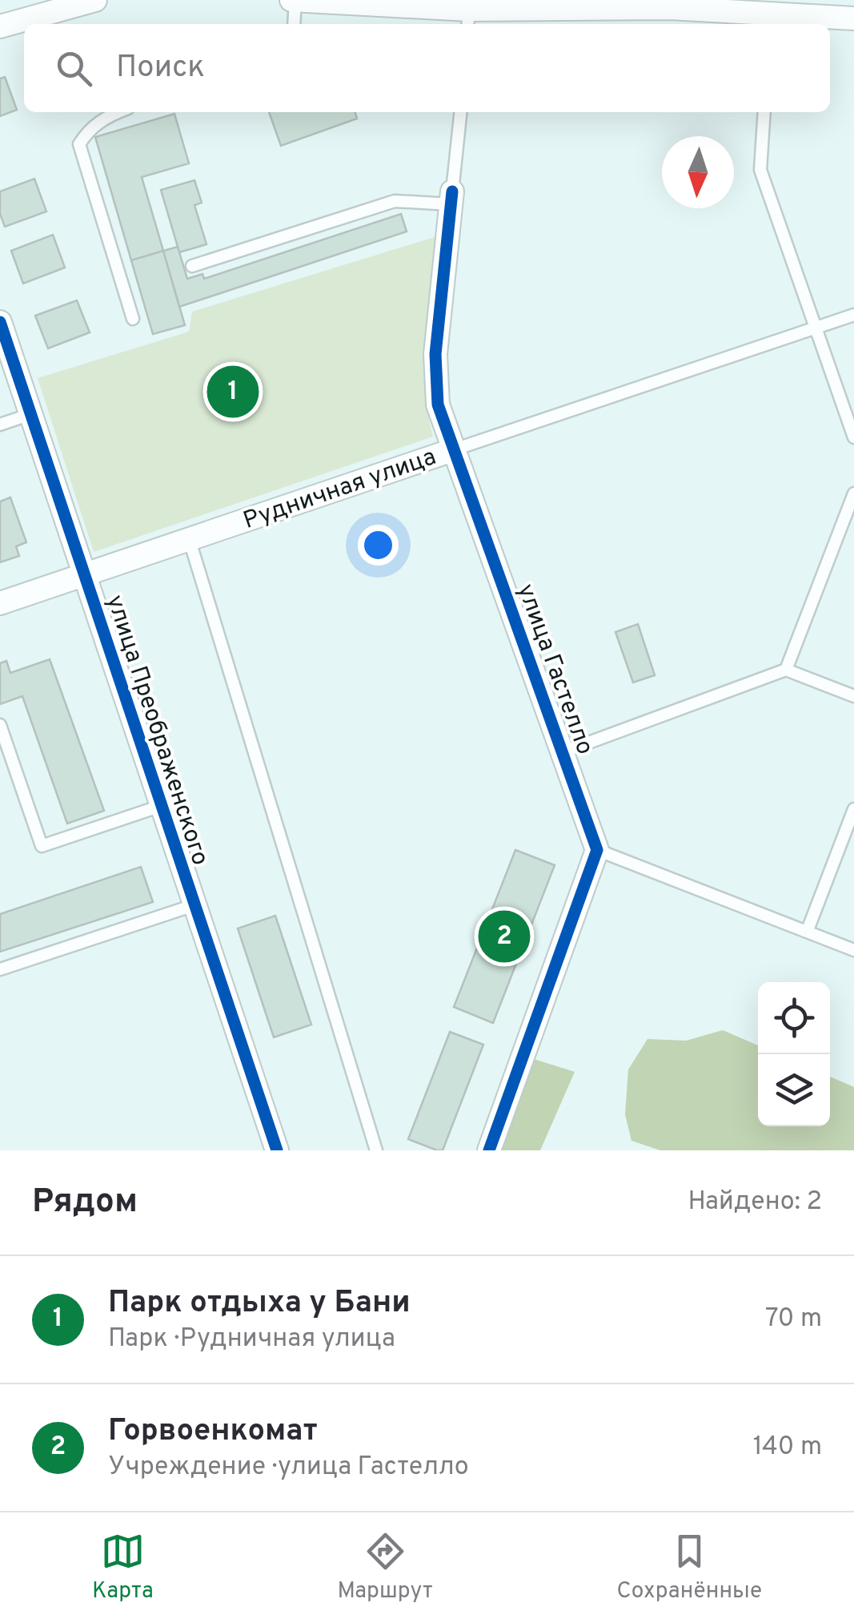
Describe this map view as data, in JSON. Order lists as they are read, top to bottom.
{
  "streets": {
    "street": ["Рудничная улица", "улица Гастелло", "улица Преображенского"]
  },
  "crossings": [
    ["Рудничная улица", "улица Гастелло"],
    ["Рудничная улица", "улица Преображенского"]
  ],
  "north": "bottom",
  "page": {
    "search": "Поиск",
    "pins": ["1", "2"],
    "heading": ["Рядом", "Найдено: 2"],
    "list": [
      {
        "mark": "1",
        "name": "Парк отдыха у Бани",
        "note": "Парк · Рудничная улица",
        "value": "70 m"
      },
      {
        "mark": "2",
        "name": "Горвоенкомат",
        "note": "Учреждение · улица Гастелло",
        "value": "140 m"
      }
    ],
    "nav": ["Карта", "Маршрут", "Сохранённые"]
  }
}
